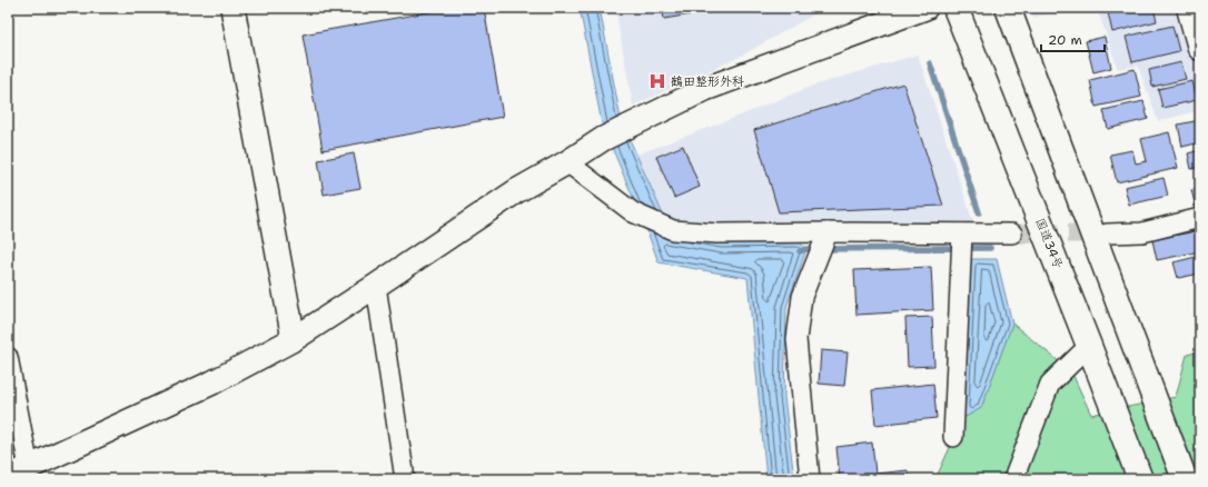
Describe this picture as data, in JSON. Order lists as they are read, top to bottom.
{
  "streets": {
    "main road": ["国道34号"]
  },
  "places": {
    "hospital": ["鶴田整形外科"]
  },
  "scale_bar": "20 m"
}
